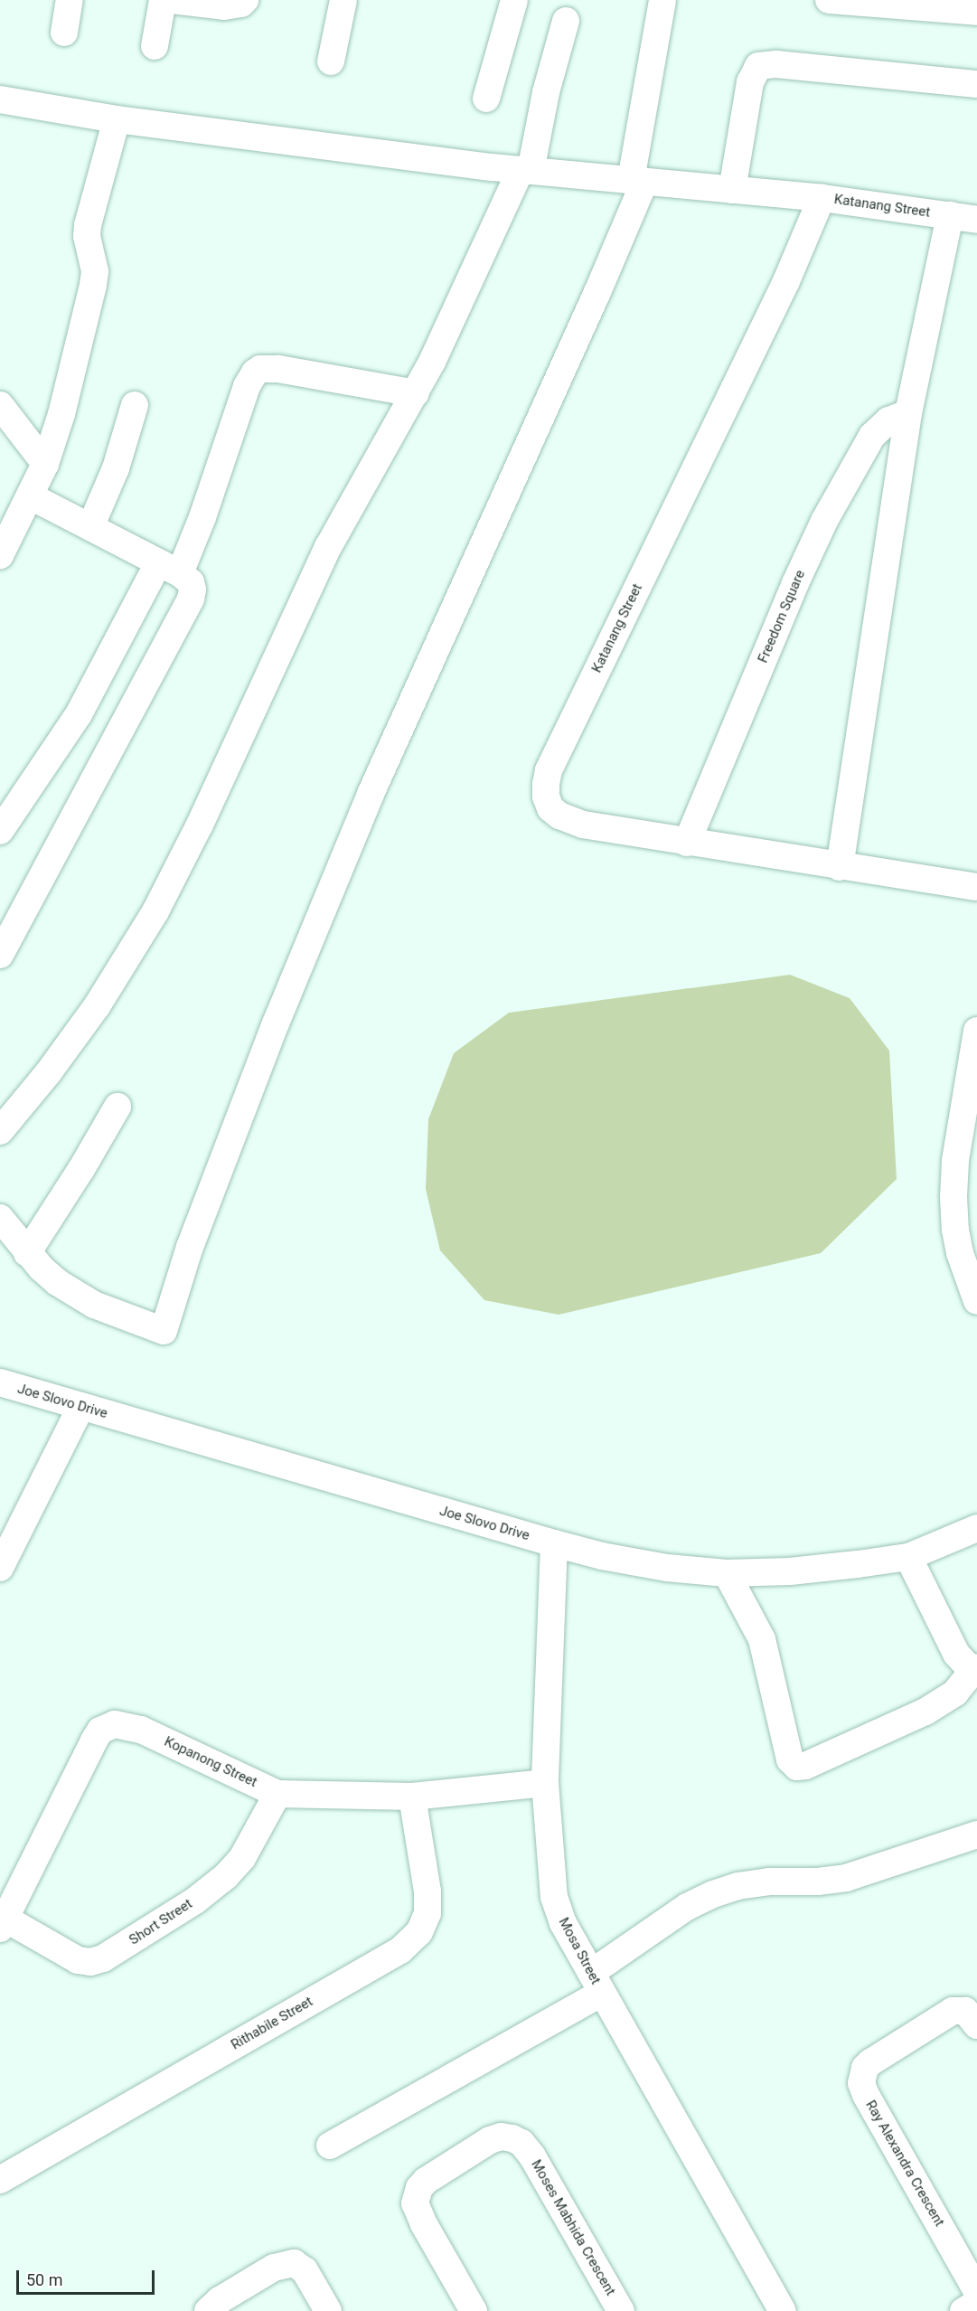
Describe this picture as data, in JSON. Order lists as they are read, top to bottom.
{
  "streets": {
    "street": [
      "Katanang Street",
      "Freedom Square",
      "Joe Slovo Drive",
      "Kopanong Street",
      "Short Street",
      "Mosa Street",
      "Rithabile Street",
      "Ray Alexandra Crescent",
      "Moses Mabhida Crescent"
    ]
  },
  "crossings": [
    ["Katanang Street", "Freedom Square"],
    ["Joe Slovo Drive", "Mosa Street"],
    ["Kopanong Street", "Short Street"],
    ["Kopanong Street", "Mosa Street"],
    ["Kopanong Street", "Rithabile Street"]
  ],
  "scale_bar": "50 m"
}
